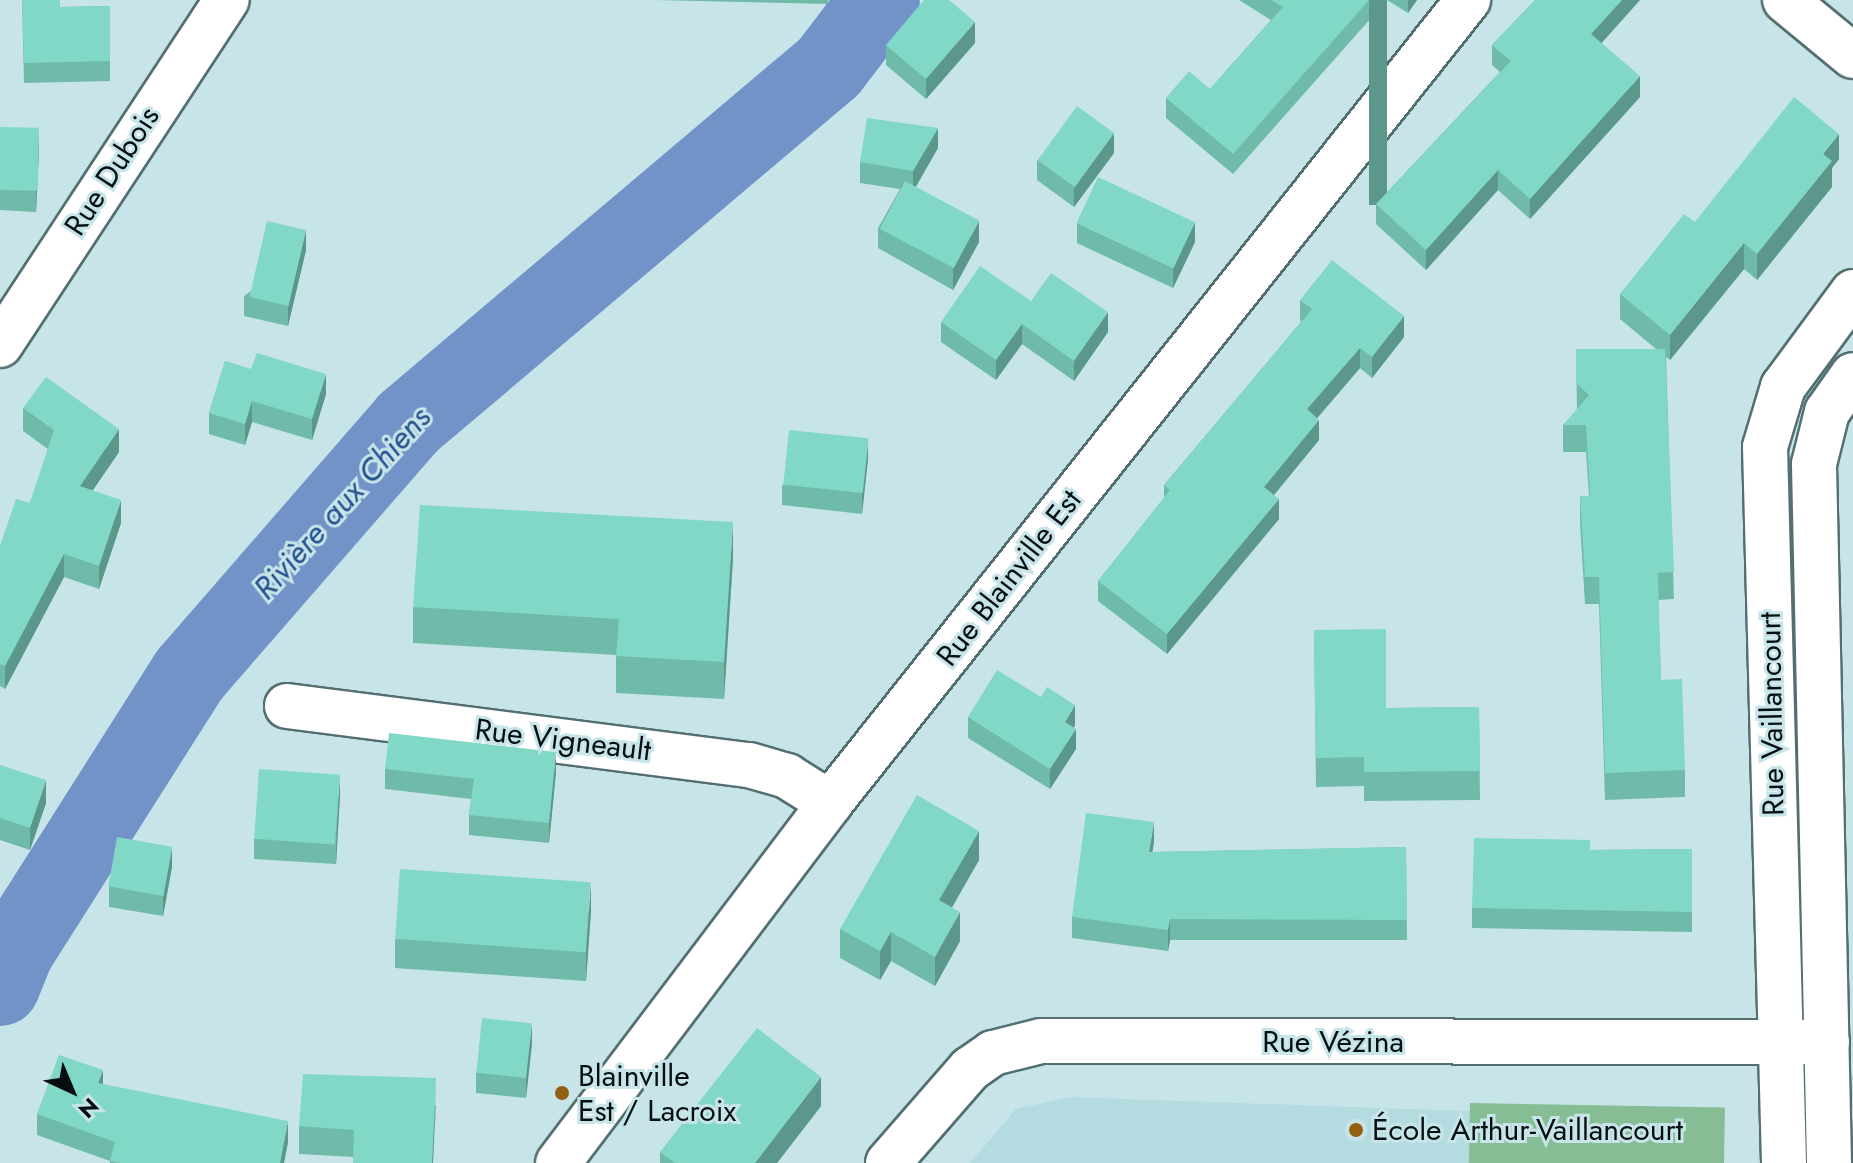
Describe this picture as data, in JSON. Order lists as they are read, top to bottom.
{
  "streets": {
    "street": [
      "Rue Dubois",
      "Rue Blainville Est",
      "Rue Vaillancourt",
      "Rue Vigneault",
      "Rue Vézina"
    ]
  },
  "crossings": [
    ["Rue Blainville Est", "Rue Vigneault"],
    ["Rue Vaillancourt", "Rue Vézina"]
  ],
  "water": ["Rivière aux Chiens"],
  "places": ["Blainville Est / Lacroix", "École Arthur-Vaillancourt"],
  "north": "bottom right"
}
